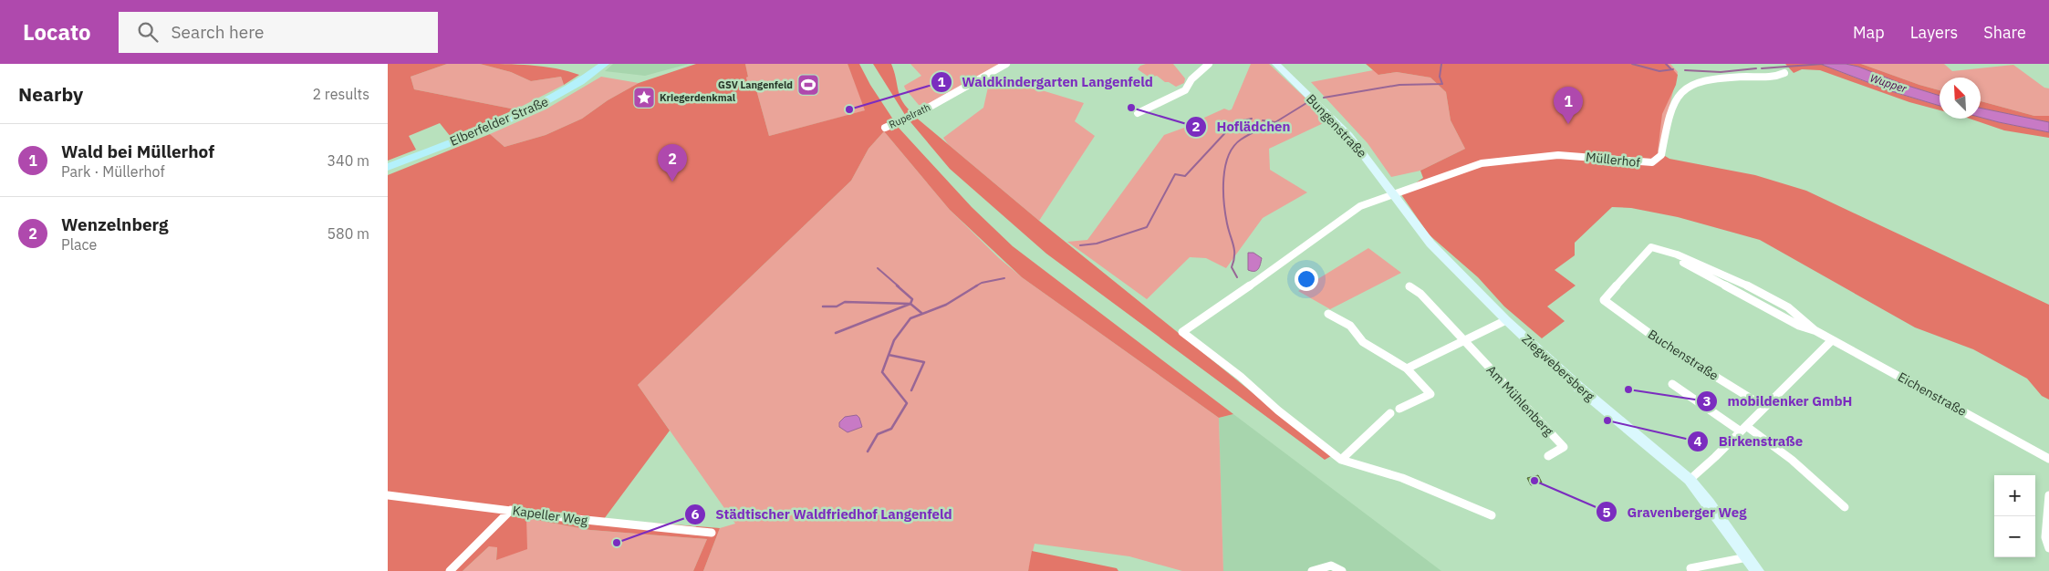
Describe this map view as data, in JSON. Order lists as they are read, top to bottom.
{
  "streets": {
    "main road": ["Elberfelder Straße", "Bungenstraße", "Ziegwebersberg"],
    "street": [
      "Rupelrath",
      "Müllerhof",
      "Buchenstraße",
      "Eichenstraße",
      "Am Mühlenberg",
      "Kapeller Weg"
    ]
  },
  "crossings": [
    ["Bungenstraße", "Müllerhof"],
    ["Bungenstraße", "Ziegwebersberg"],
    ["Müllerhof", "Ziegwebersberg"],
    ["Buchenstraße", "Eichenstraße"]
  ],
  "water": ["Wupper"],
  "places": {
    "sports": ["GSV Langenfeld"],
    "place": ["Kriegerdenkmal"],
    "other": [
      "Hoflädchen",
      "Waldkindergarten Langenfeld",
      "mobildenker GmbH",
      "Birkenstraße",
      "Gravenberger Weg",
      "Städtischer Waldfriedhof Langenfeld"
    ]
  },
  "north": "top left",
  "page": {
    "header": "Locato",
    "search": "Search here",
    "nav": ["Map", "Layers", "Share"],
    "heading": ["Nearby", "2 results"],
    "pins": ["1", "2"],
    "list": [
      {
        "mark": "1",
        "name": "Wald bei Müllerhof",
        "note": "Park · Müllerhof",
        "value": "340 m"
      },
      {
        "mark": "2",
        "name": "Wenzelnberg",
        "note": "Place",
        "value": "580 m"
      }
    ],
    "map_buttons": ["+", "−"]
  }
}
